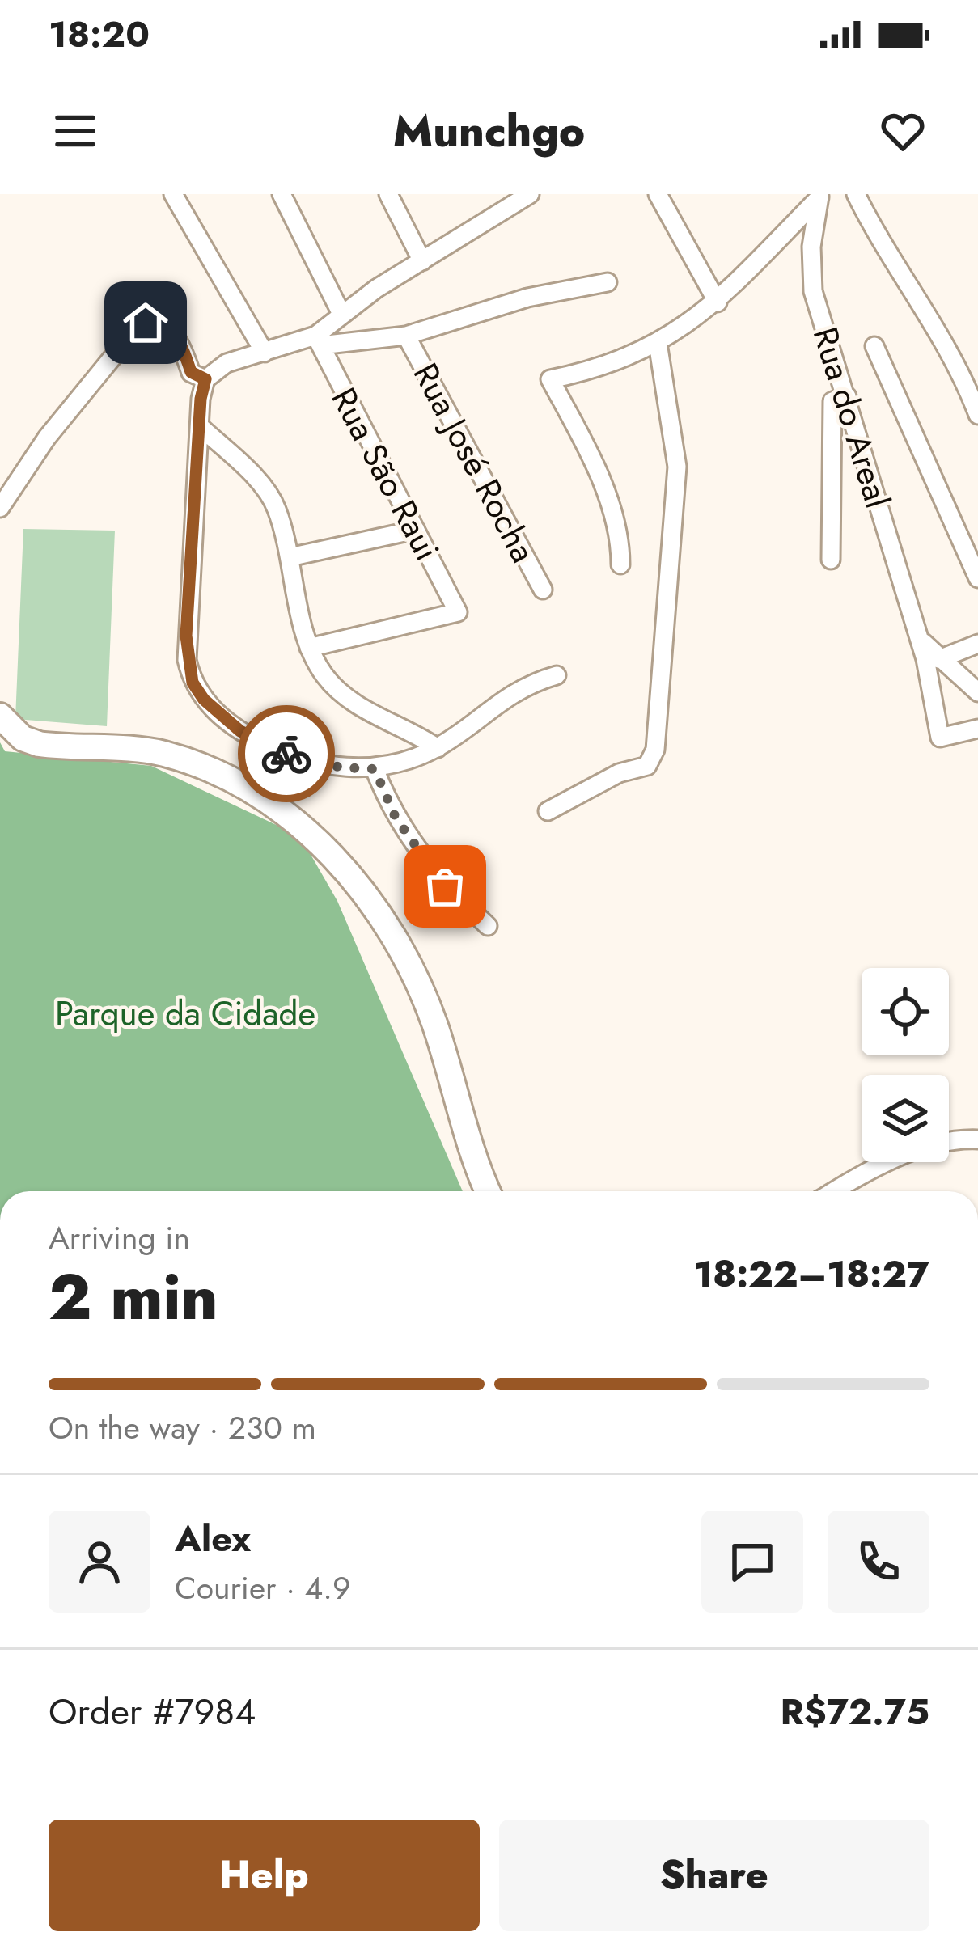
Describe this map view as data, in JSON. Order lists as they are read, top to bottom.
{
  "streets": {
    "street": ["Rua do Areal", "Rua José Rocha", "Rua São Raui"]
  },
  "parks": ["Parque da Cidade"],
  "page": {
    "status": "18:20",
    "header": "Munchgo",
    "heading": ["2 min", "Arriving in", "18:22–18:27"],
    "panel": [
      "Alex",
      "Courier · 4.9",
      "Order #7984",
      "R$72.75"
    ],
    "bar": "On the way · 230 m",
    "buttons": ["Help", "Share"]
  }
}
